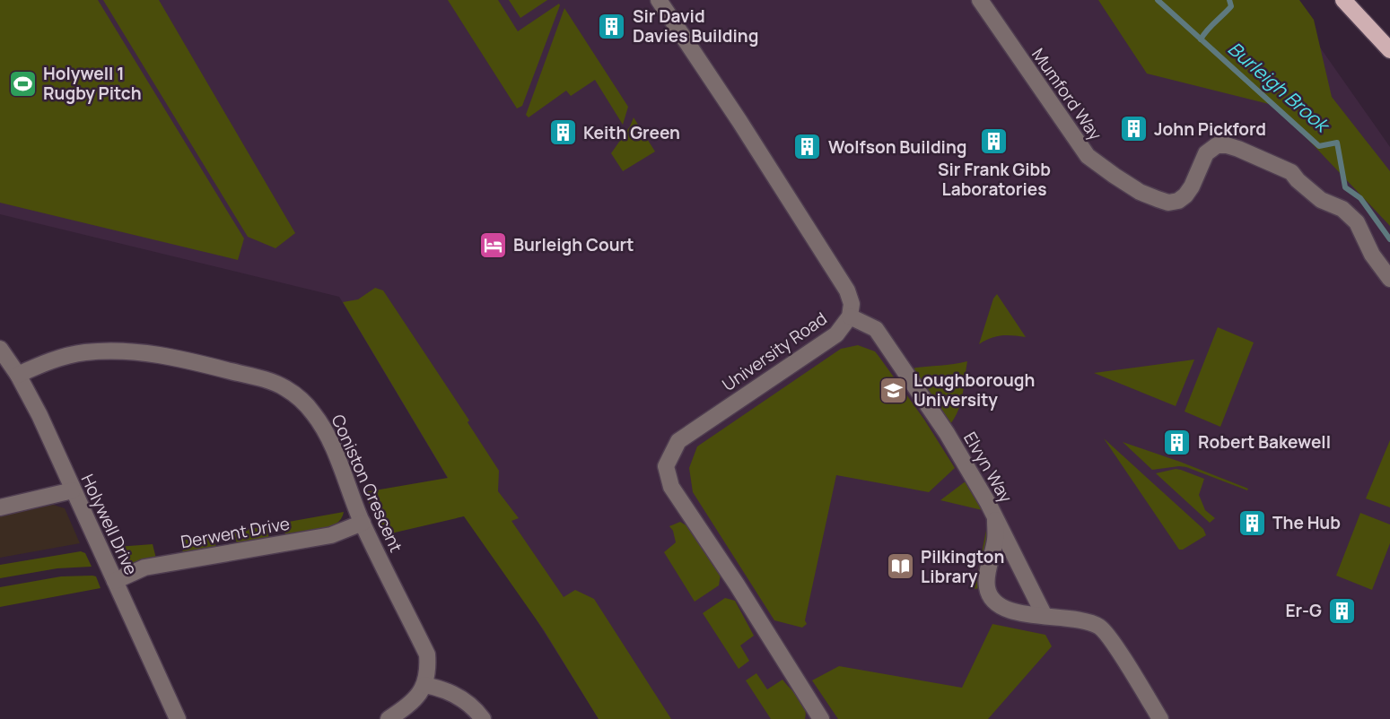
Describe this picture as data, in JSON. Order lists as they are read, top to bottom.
{
  "streets": {
    "street": [
      "Mumford Way",
      "University Road",
      "Elvyn Way",
      "Coniston Crescent",
      "Holywell Drive",
      "Derwent Drive"
    ]
  },
  "crossings": [
    ["University Road", "Elvyn Way"],
    ["Coniston Crescent", "Holywell Drive"],
    ["Coniston Crescent", "Derwent Drive"],
    ["Holywell Drive", "Derwent Drive"]
  ],
  "water": ["Burleigh Brook"],
  "places": {
    "building": [
      "Sir David Davies Building",
      "John Pickford",
      "Keith Green",
      "Sir Frank Gibb Laboratories",
      "Wolfson Building",
      "Robert Bakewell",
      "The Hub",
      "Er-G"
    ],
    "sports": ["Holywell 1 Rugby Pitch"],
    "hotel": ["Burleigh Court"],
    "school or university": ["Loughborough University"],
    "library": ["Pilkington Library"]
  }
}
